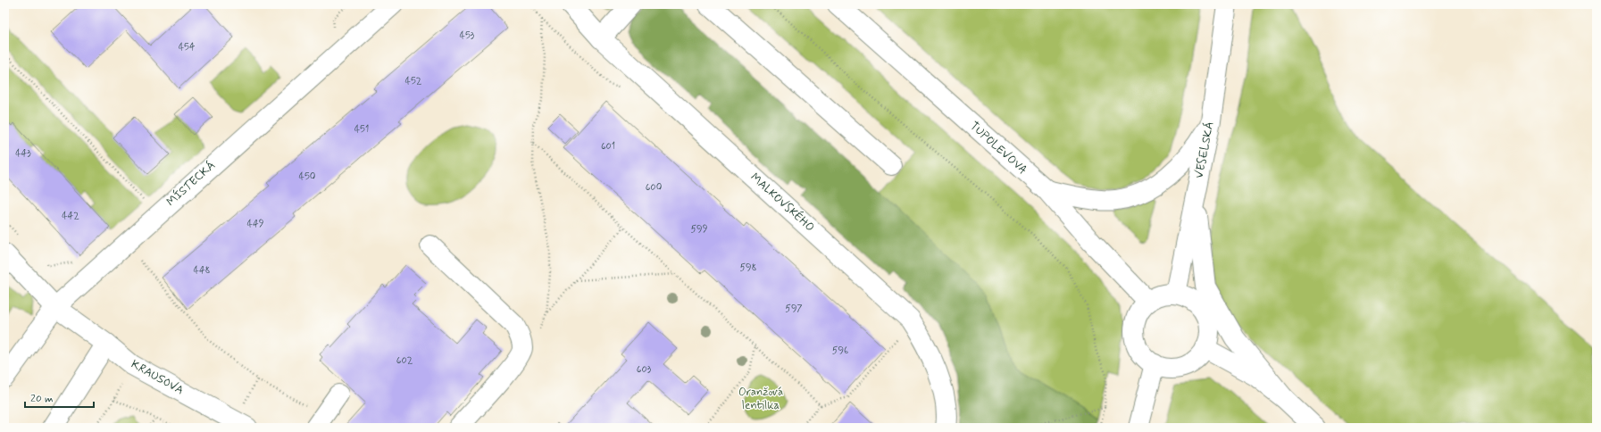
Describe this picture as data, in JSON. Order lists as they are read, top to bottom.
{
  "streets": {
    "street": [
      "TUPOLEVOVA",
      "VESELSKÁ",
      "MÍSTECKÁ",
      "MALKOVSKÉHO",
      "KRAUSOVA"
    ]
  },
  "crossings": [
    ["TUPOLEVOVA", "VESELSKÁ"],
    ["MÍSTECKÁ", "KRAUSOVA"]
  ],
  "parks": ["Oranžová lentilka"],
  "house_numbers": [
    "453",
    "454",
    "452",
    "451",
    "601",
    "443",
    "450",
    "600",
    "442",
    "449",
    "599",
    "598",
    "448",
    "597",
    "596",
    "602",
    "603"
  ],
  "scale_bar": "20 m"
}
